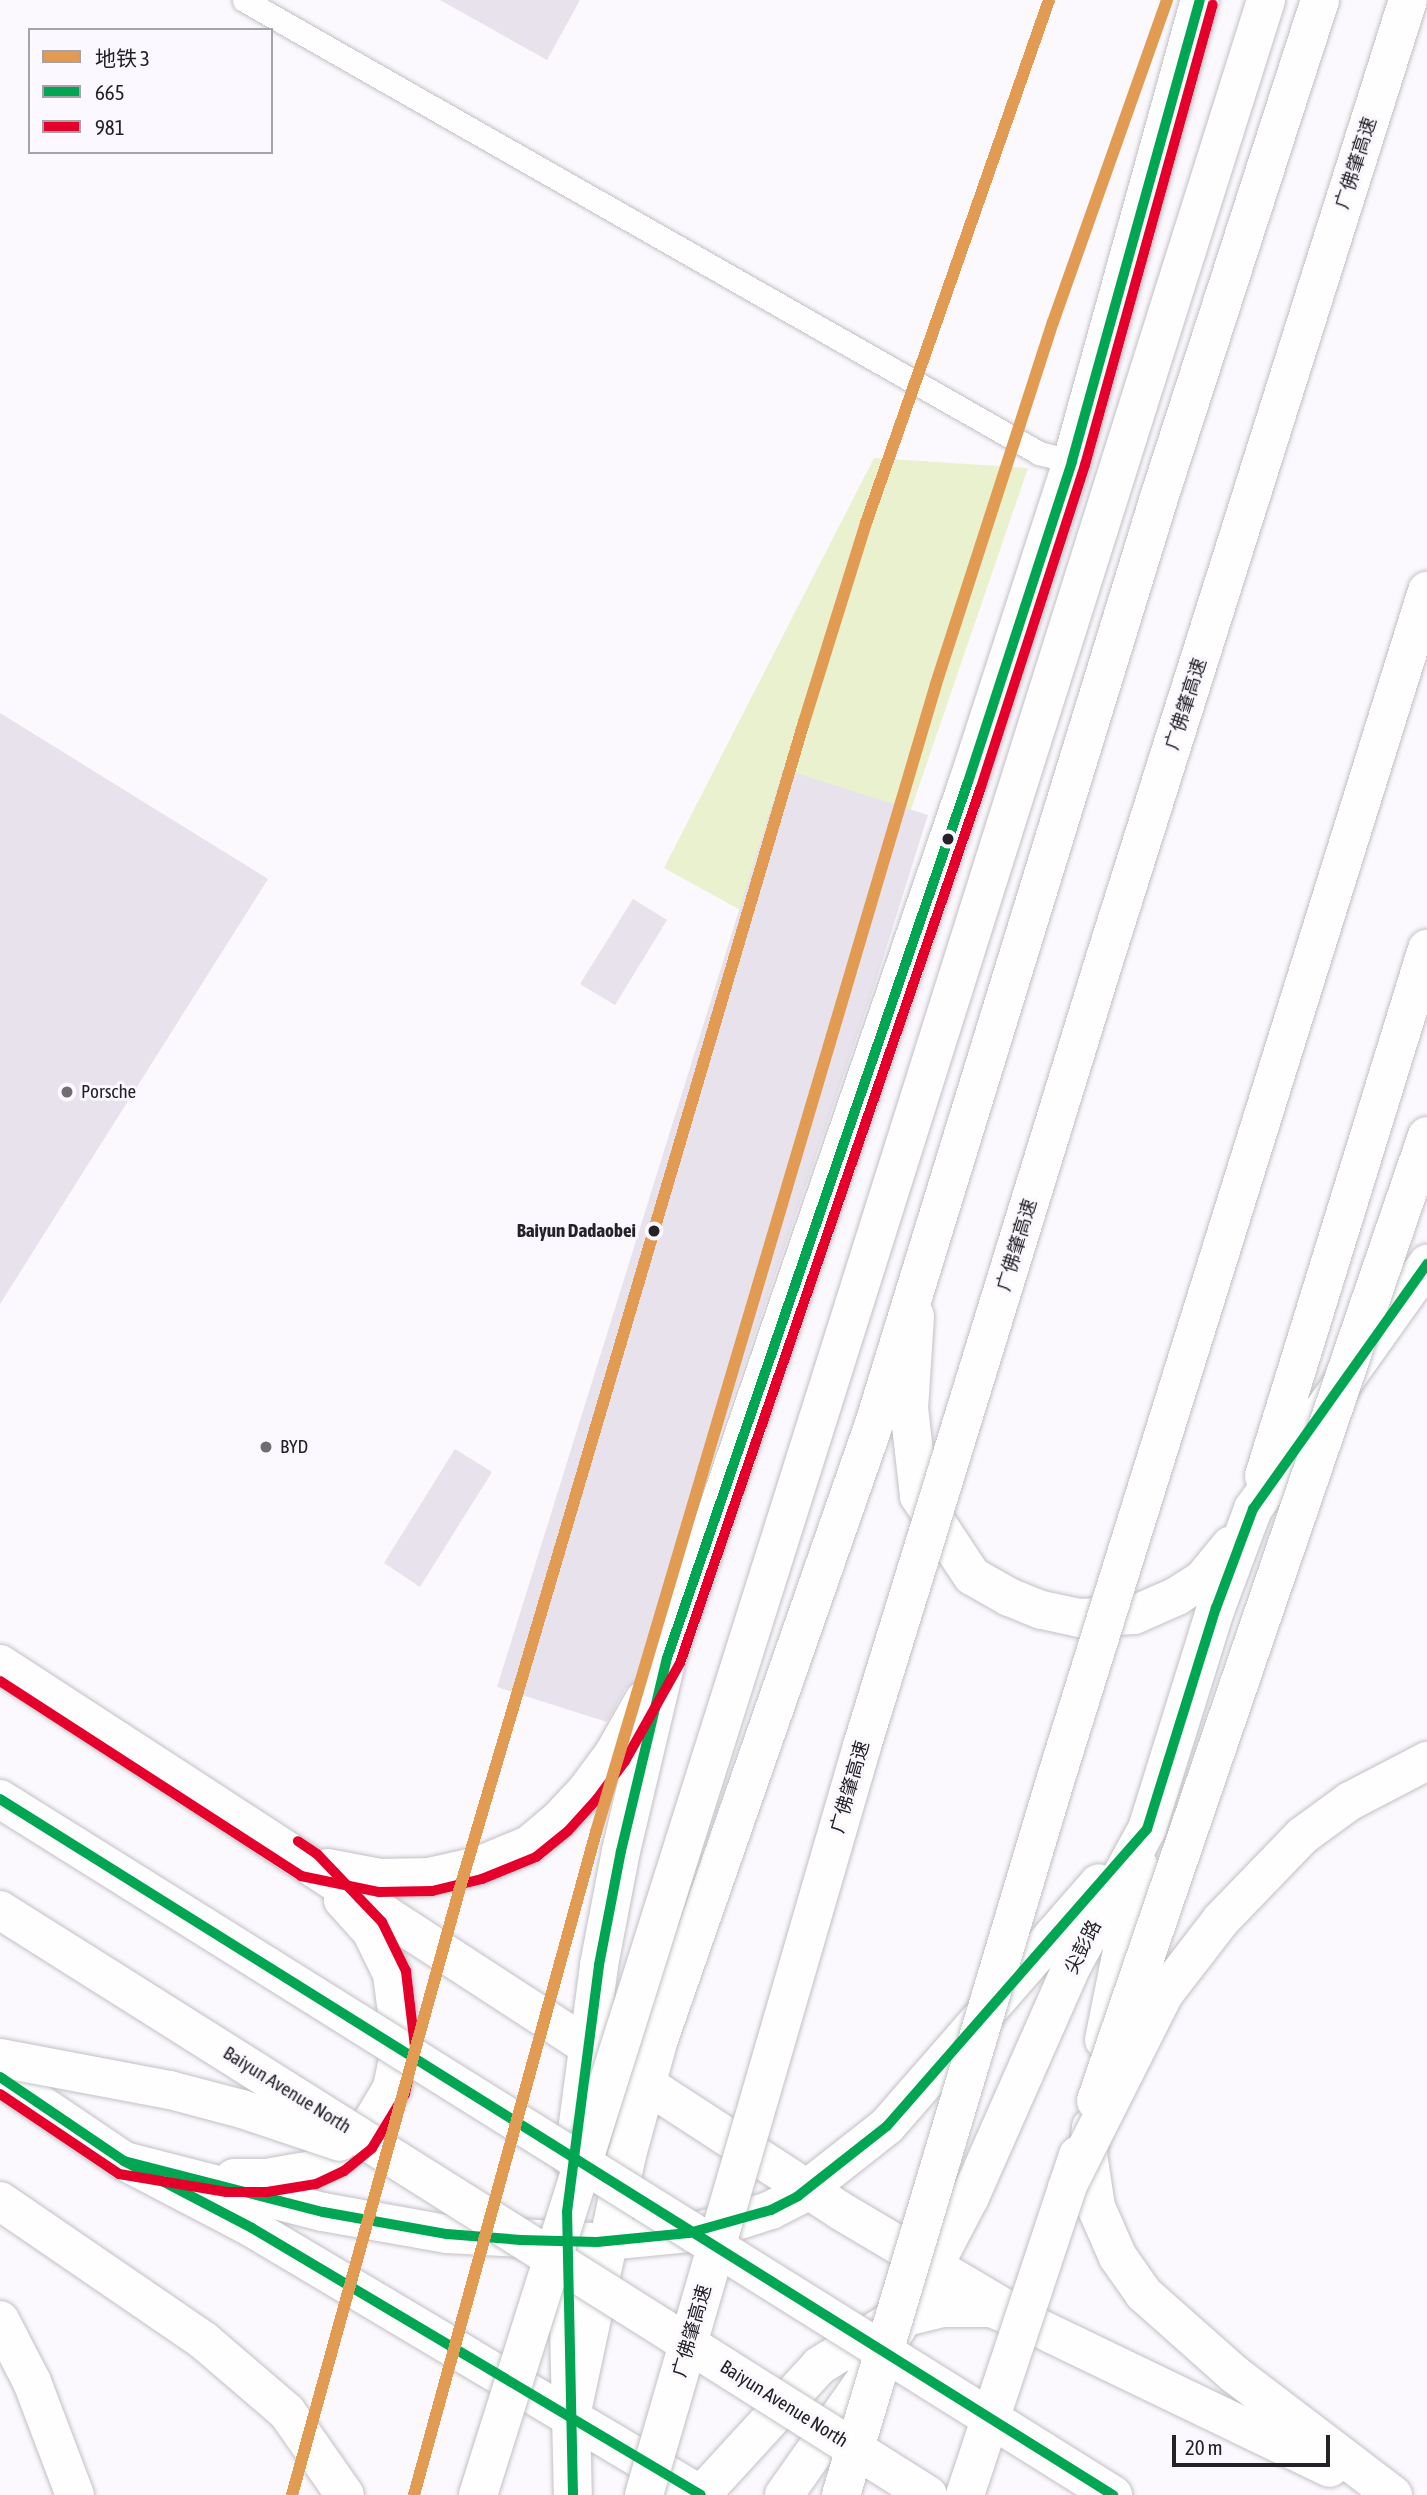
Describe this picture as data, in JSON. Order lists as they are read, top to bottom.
{
  "streets": {
    "main road": ["广佛肇高速", "尖彭路", "Baiyun Avenue North"]
  },
  "places": ["Porsche", "Baiyun Dadaobei", "BYD"],
  "lines": ["metro line 3", "transit line 665", "transit line 981"],
  "legend": ["地铁 3", "665", "981"],
  "scale_bar": "20 m"
}
